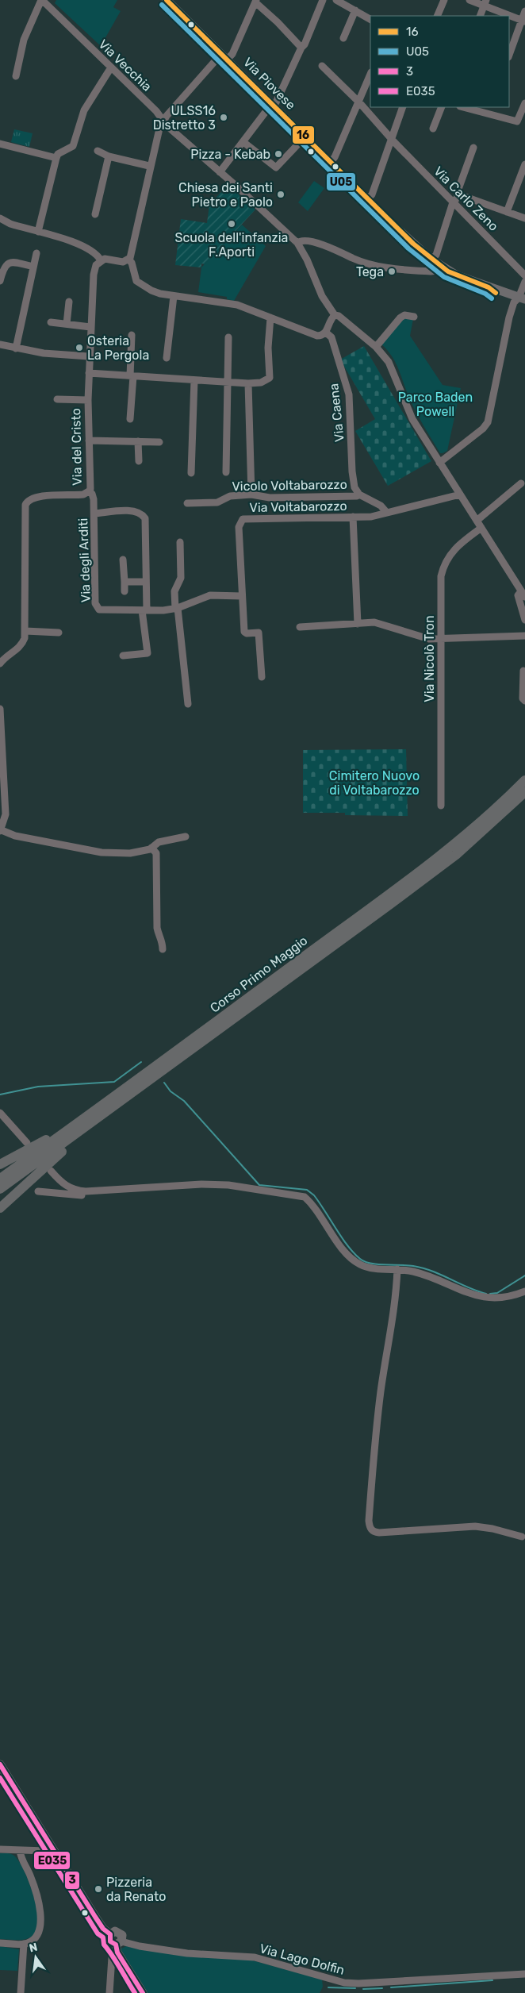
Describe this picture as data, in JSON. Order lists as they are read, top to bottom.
{
  "streets": {
    "highway": ["Corso Primo Maggio"],
    "main road": ["Via Piovese"],
    "street": [
      "Via Vecchia",
      "Via Carlo Zeno",
      "Via Caena",
      "Via del Cristo",
      "Vicolo Voltabarozzo",
      "Via Voltabarozzo",
      "Via degli Arditi",
      "Via Nicolò Tron",
      "Via Lago Dolfin"
    ]
  },
  "crossings": [
    ["Via Vecchia", "Via Voltabarozzo"],
    ["Via Vecchia", "Via Nicolò Tron"],
    ["Via Caena", "Vicolo Voltabarozzo"],
    ["Via del Cristo", "Via degli Arditi"],
    ["Vicolo Voltabarozzo", "Via Voltabarozzo"],
    ["Via Voltabarozzo", "Via degli Arditi"]
  ],
  "parks": ["Parco Baden Powell", "Cimitero Nuovo di Voltabarozzo"],
  "places": [
    "ULSS16 Distretto 3",
    "Pizza - Kebab",
    "Chiesa dei Santi Pietro e Paolo",
    "Scuola dell'infanzia F.Aporti",
    "Tega",
    "Osteria La Pergola",
    "Pizzeria da Renato"
  ],
  "lines": [
    "transit line 16",
    "transit line U05",
    "transit line 3",
    "transit line E035"
  ],
  "legend": [
    "16",
    "U05",
    "3",
    "E035"
  ],
  "north": "top"
}
